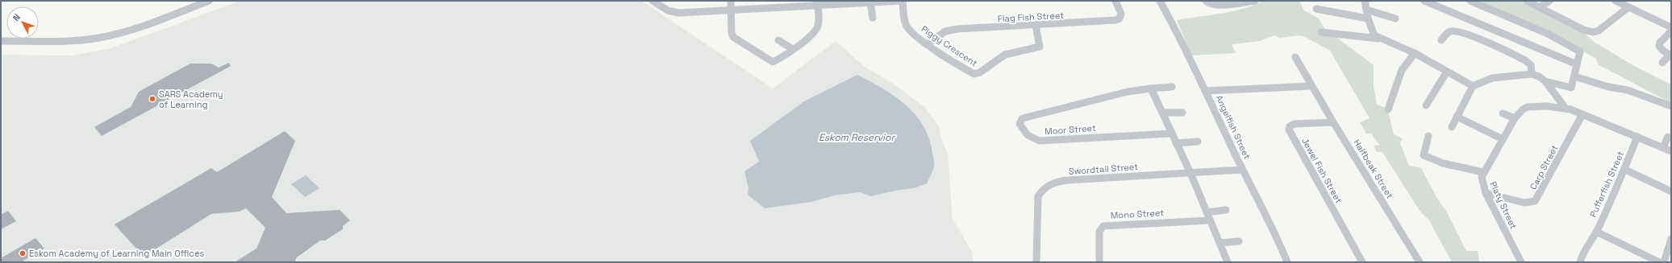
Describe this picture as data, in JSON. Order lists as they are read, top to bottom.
{
  "streets": {
    "street": [
      "Flag Fish Street",
      "Piggy Crescent",
      "Angelfish Street",
      "Moor Street",
      "Carp Street",
      "Swordtail Street",
      "Halfbeak Street",
      "Jewel Fish Street",
      "Pufferfish Street",
      "Platy Street",
      "Mono Street"
    ]
  },
  "crossings": [
    ["Flag Fish Street", "Piggy Crescent"],
    ["Angelfish Street", "Swordtail Street"],
    ["Carp Street", "Platy Street"],
    ["Halfbeak Street", "Jewel Fish Street"],
    ["Pufferfish Street", "Platy Street"]
  ],
  "water": ["Eskom Reservior"],
  "places": ["SARS Academy of Learning", "Eskom Academy of Learning Main Offices"],
  "north": "top left"
}
